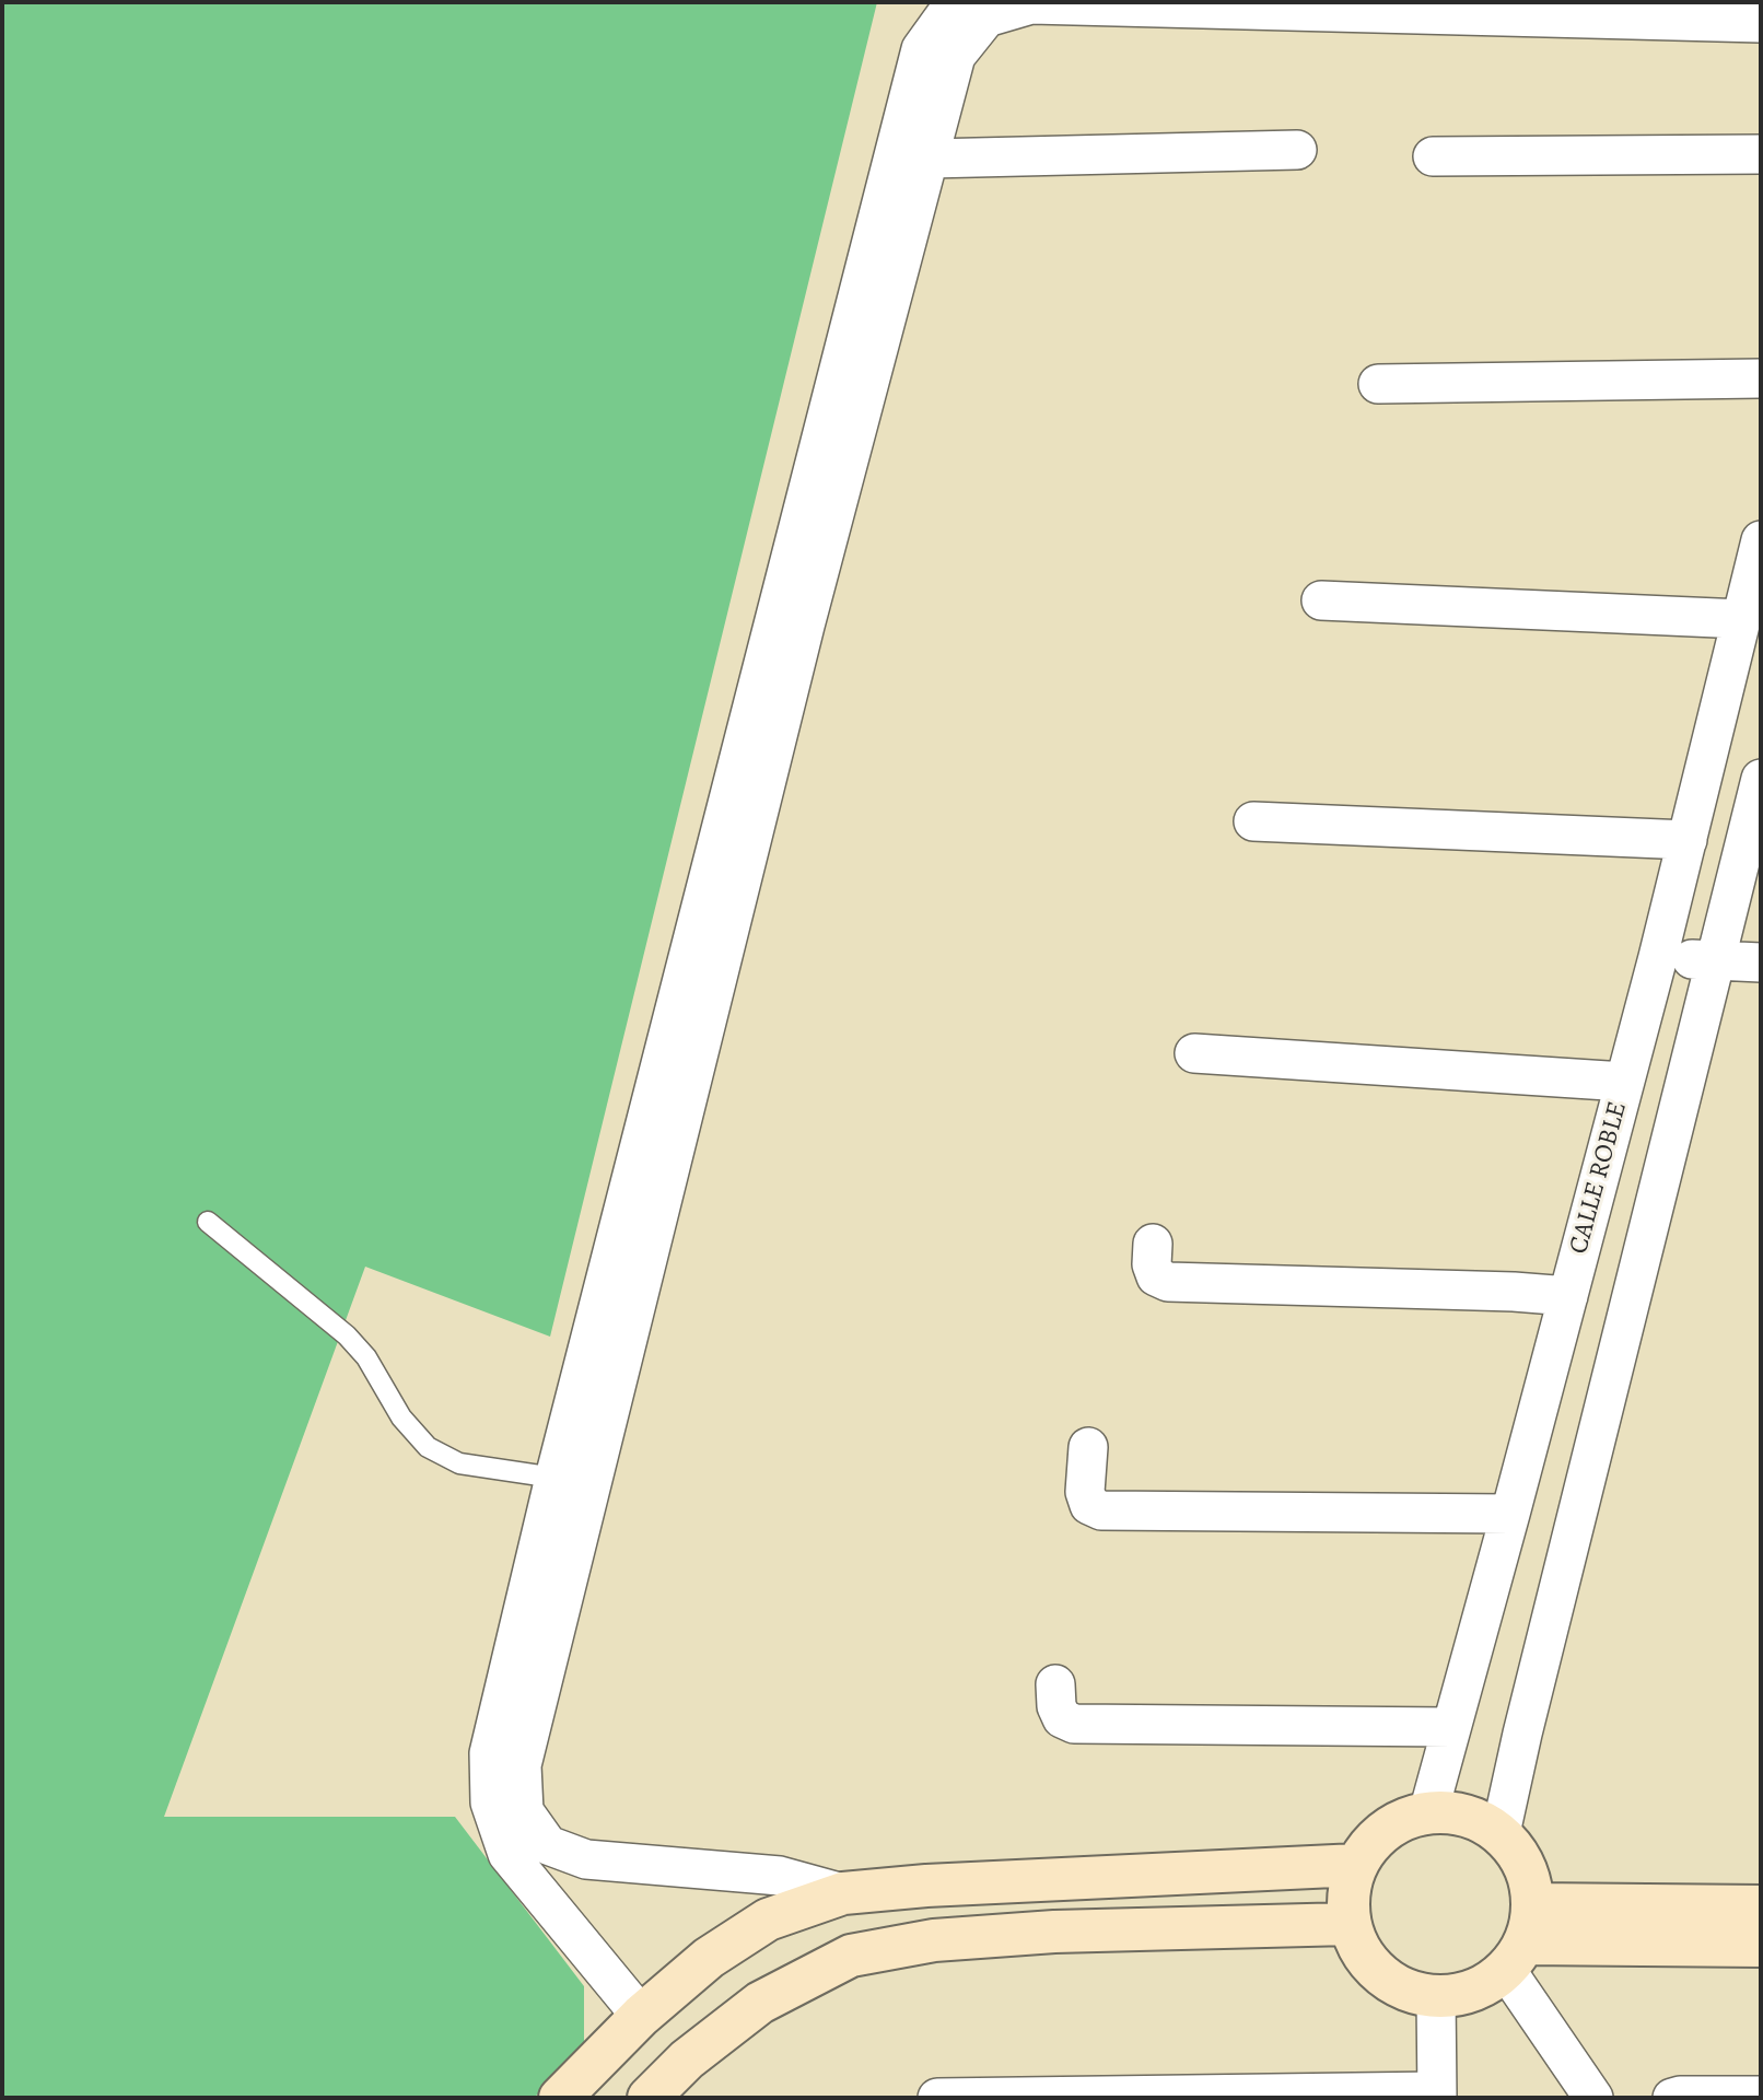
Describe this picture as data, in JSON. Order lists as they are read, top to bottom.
{
  "streets": {
    "street": ["CALLE ROBLE"]
  }
}
